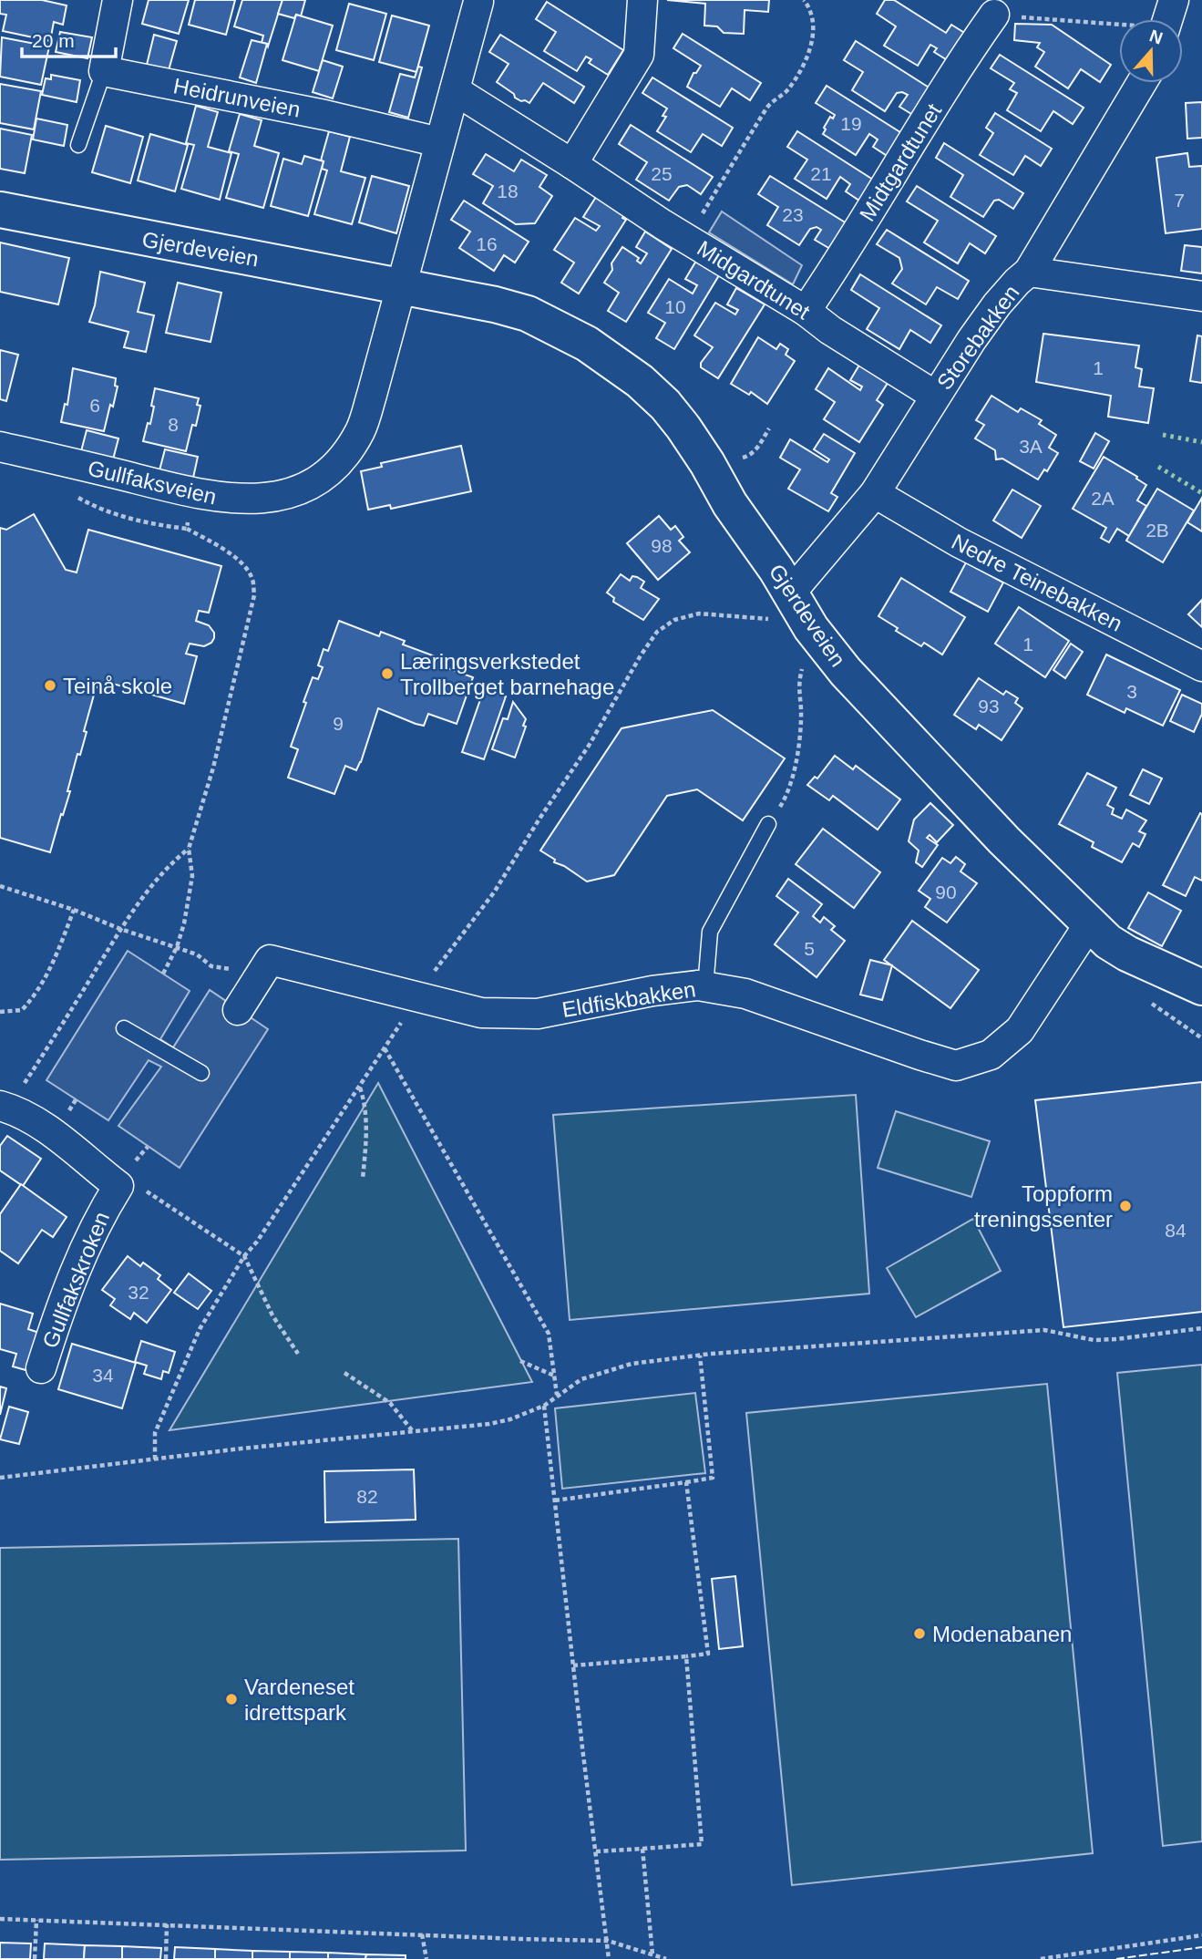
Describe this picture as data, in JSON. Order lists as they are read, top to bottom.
{
  "streets": {
    "street": [
      "Heidrunveien",
      "Midtgardtunet",
      "Gjerdeveien",
      "Midgardtunet",
      "Storebakken",
      "Gullfaksveien",
      "Nedre Teinebakken",
      "Eldfiskbakken",
      "Gullfakskroken"
    ]
  },
  "crossings": [
    ["Midtgardtunet", "Midgardtunet"],
    ["Gjerdeveien", "Storebakken"],
    ["Gjerdeveien", "Gullfaksveien"],
    ["Gjerdeveien", "Eldfiskbakken"],
    ["Midgardtunet", "Storebakken"],
    ["Storebakken", "Nedre Teinebakken"]
  ],
  "places": [
    "Læringsverkstedet Trollberget barnehage",
    "Teinå skole",
    "Toppform treningssenter",
    "Modenabanen",
    "Vardeneset idrettspark"
  ],
  "house_numbers": [
    "19",
    "25",
    "21",
    "18",
    "7",
    "23",
    "16",
    "10",
    "1",
    "6",
    "8",
    "3A",
    "2A",
    "2B",
    "98",
    "1",
    "3",
    "93",
    "9",
    "90",
    "5",
    "84",
    "32",
    "34",
    "82"
  ],
  "scale_bar": "20 m",
  "north": "top"
}
